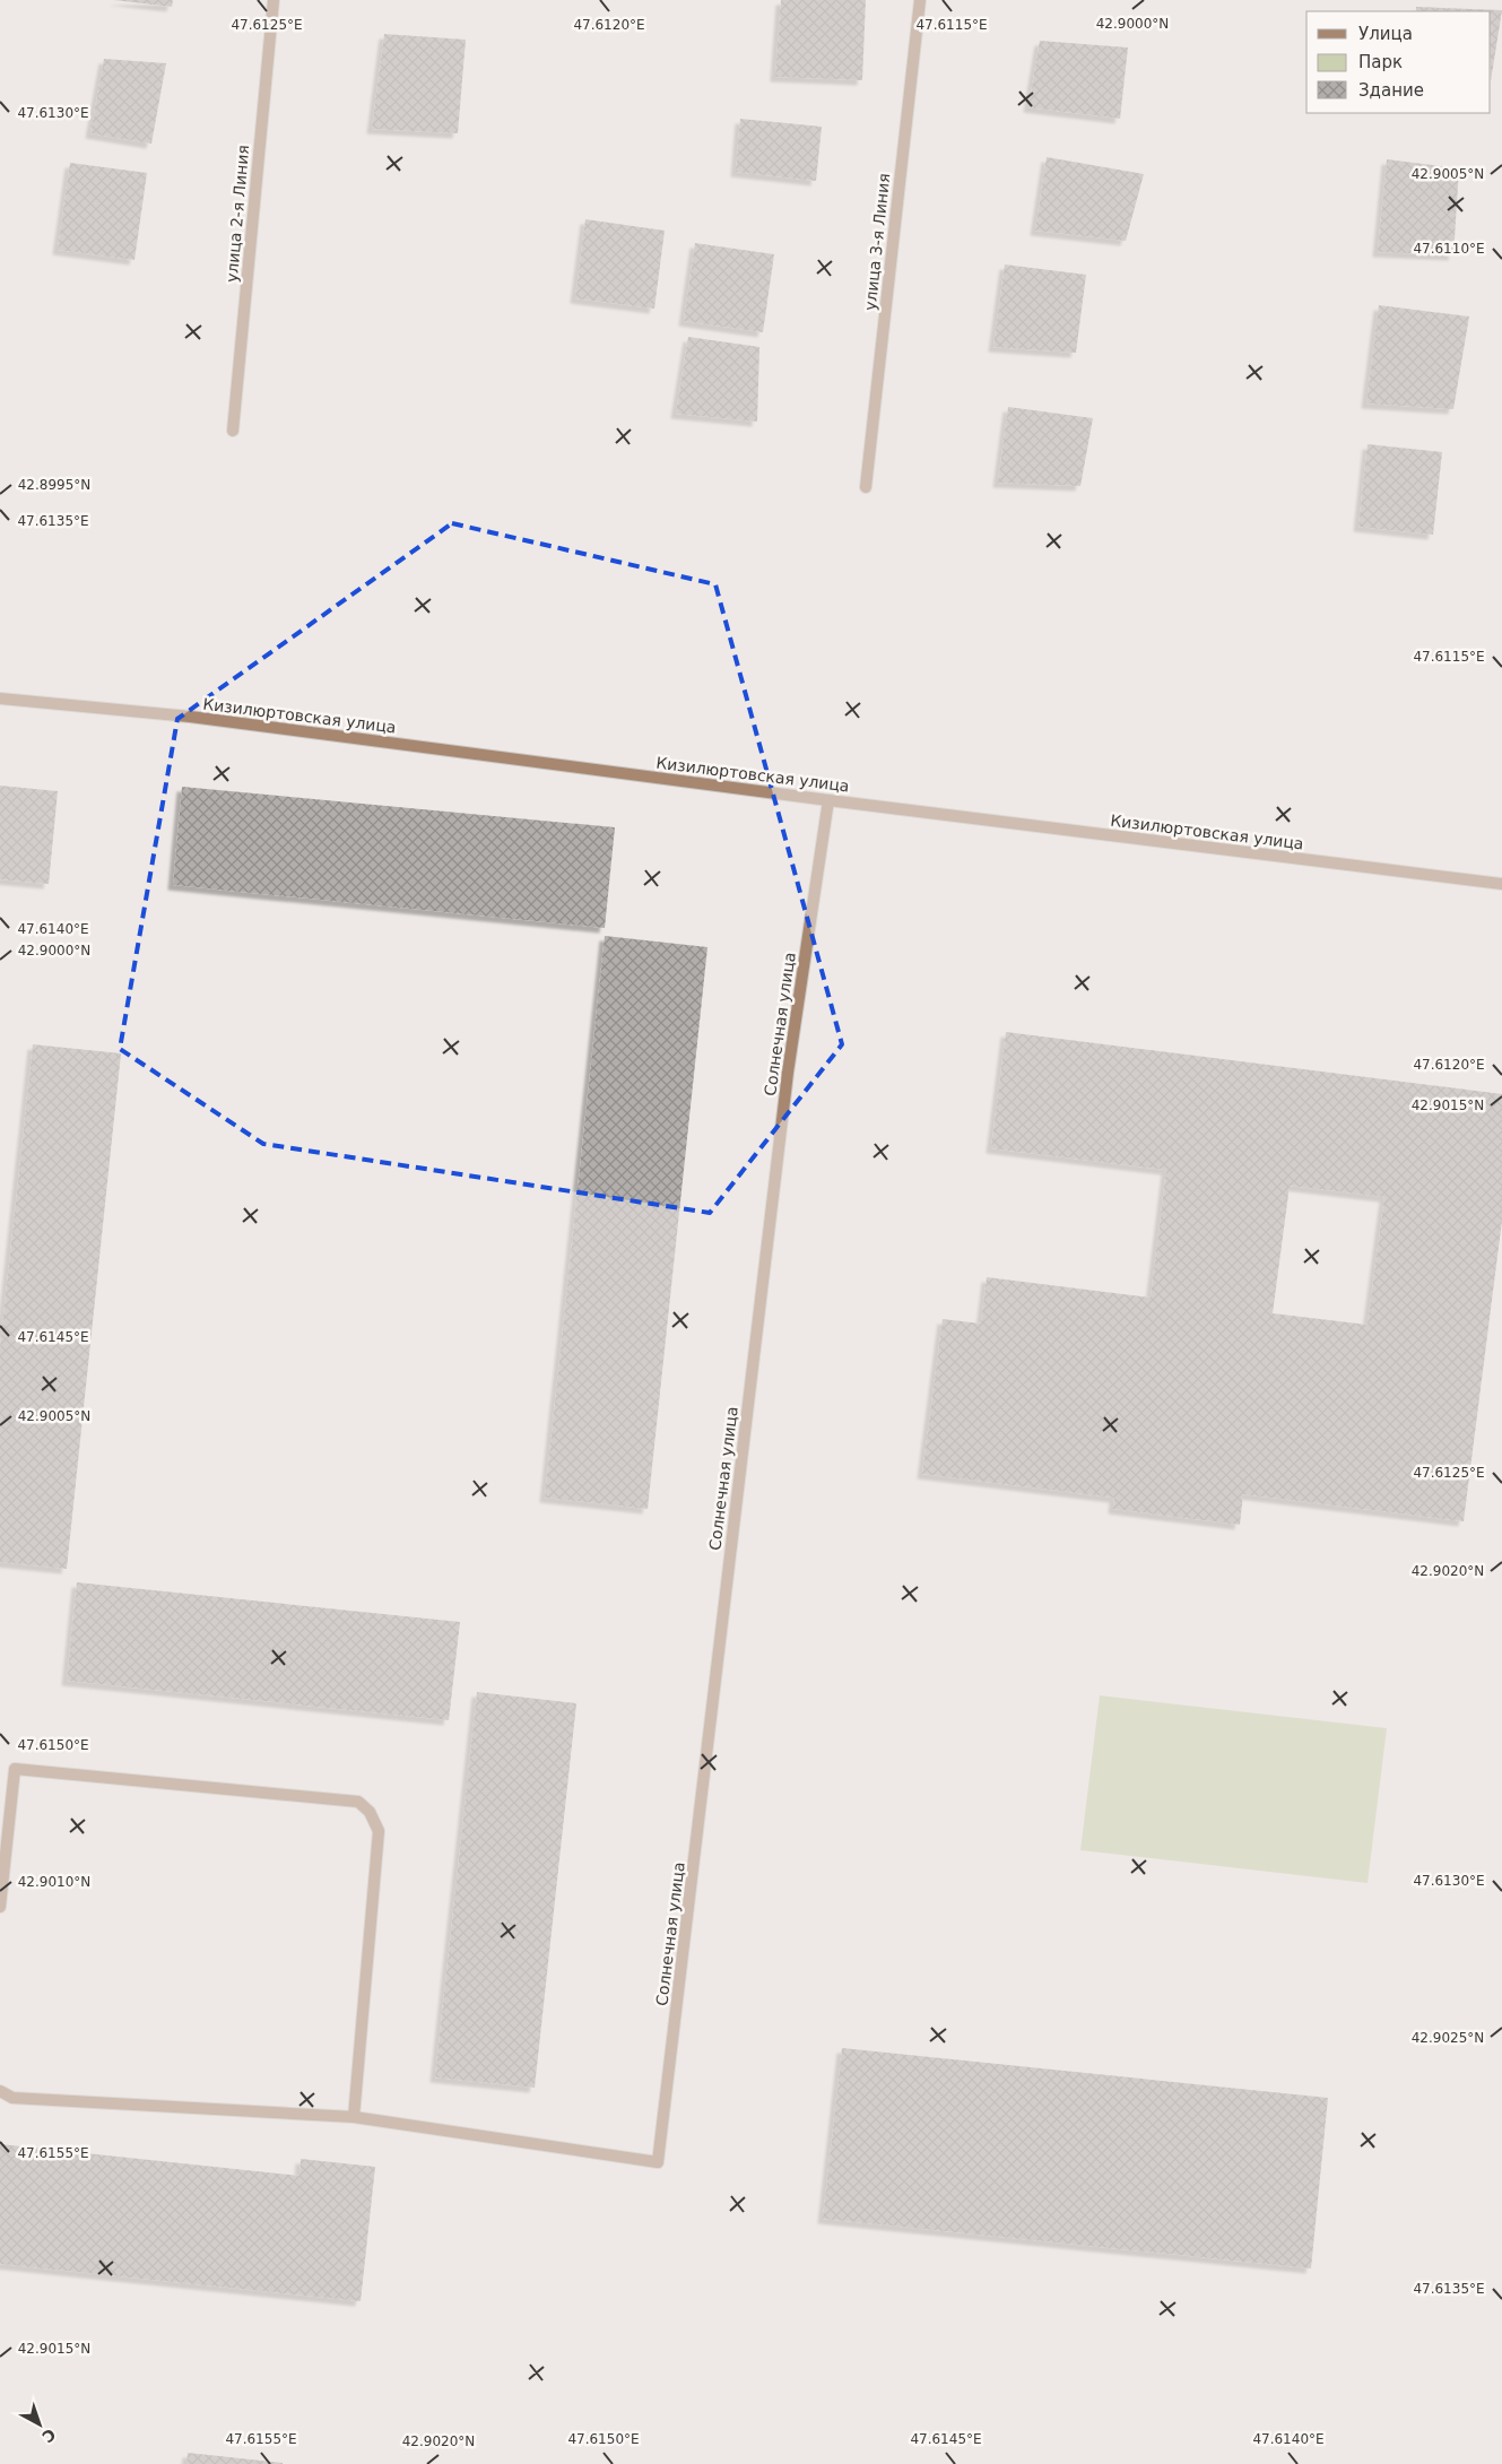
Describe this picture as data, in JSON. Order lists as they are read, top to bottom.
{
  "streets": {
    "street": [
      "улица 2-я Линия",
      "улица 3-я Линия",
      "Кизилюртовская улица",
      "Солнечная улица"
    ]
  },
  "crossings": [
    ["Кизилюртовская улица", "Солнечная улица"]
  ],
  "legend": ["Улица", "Парк", "Здание"],
  "north": "bottom right",
  "coordinates": [
    "42.9000°N",
    "47.6125°E",
    "47.6120°E",
    "47.6115°E",
    "47.6130°E",
    "42.9005°N",
    "47.6110°E",
    "42.8995°N",
    "47.6135°E",
    "47.6140°E",
    "42.9015°N",
    "47.6145°E",
    "42.9020°N",
    "47.6150°E",
    "42.9010°N",
    "42.9025°N",
    "47.6155°E"
  ]
}
